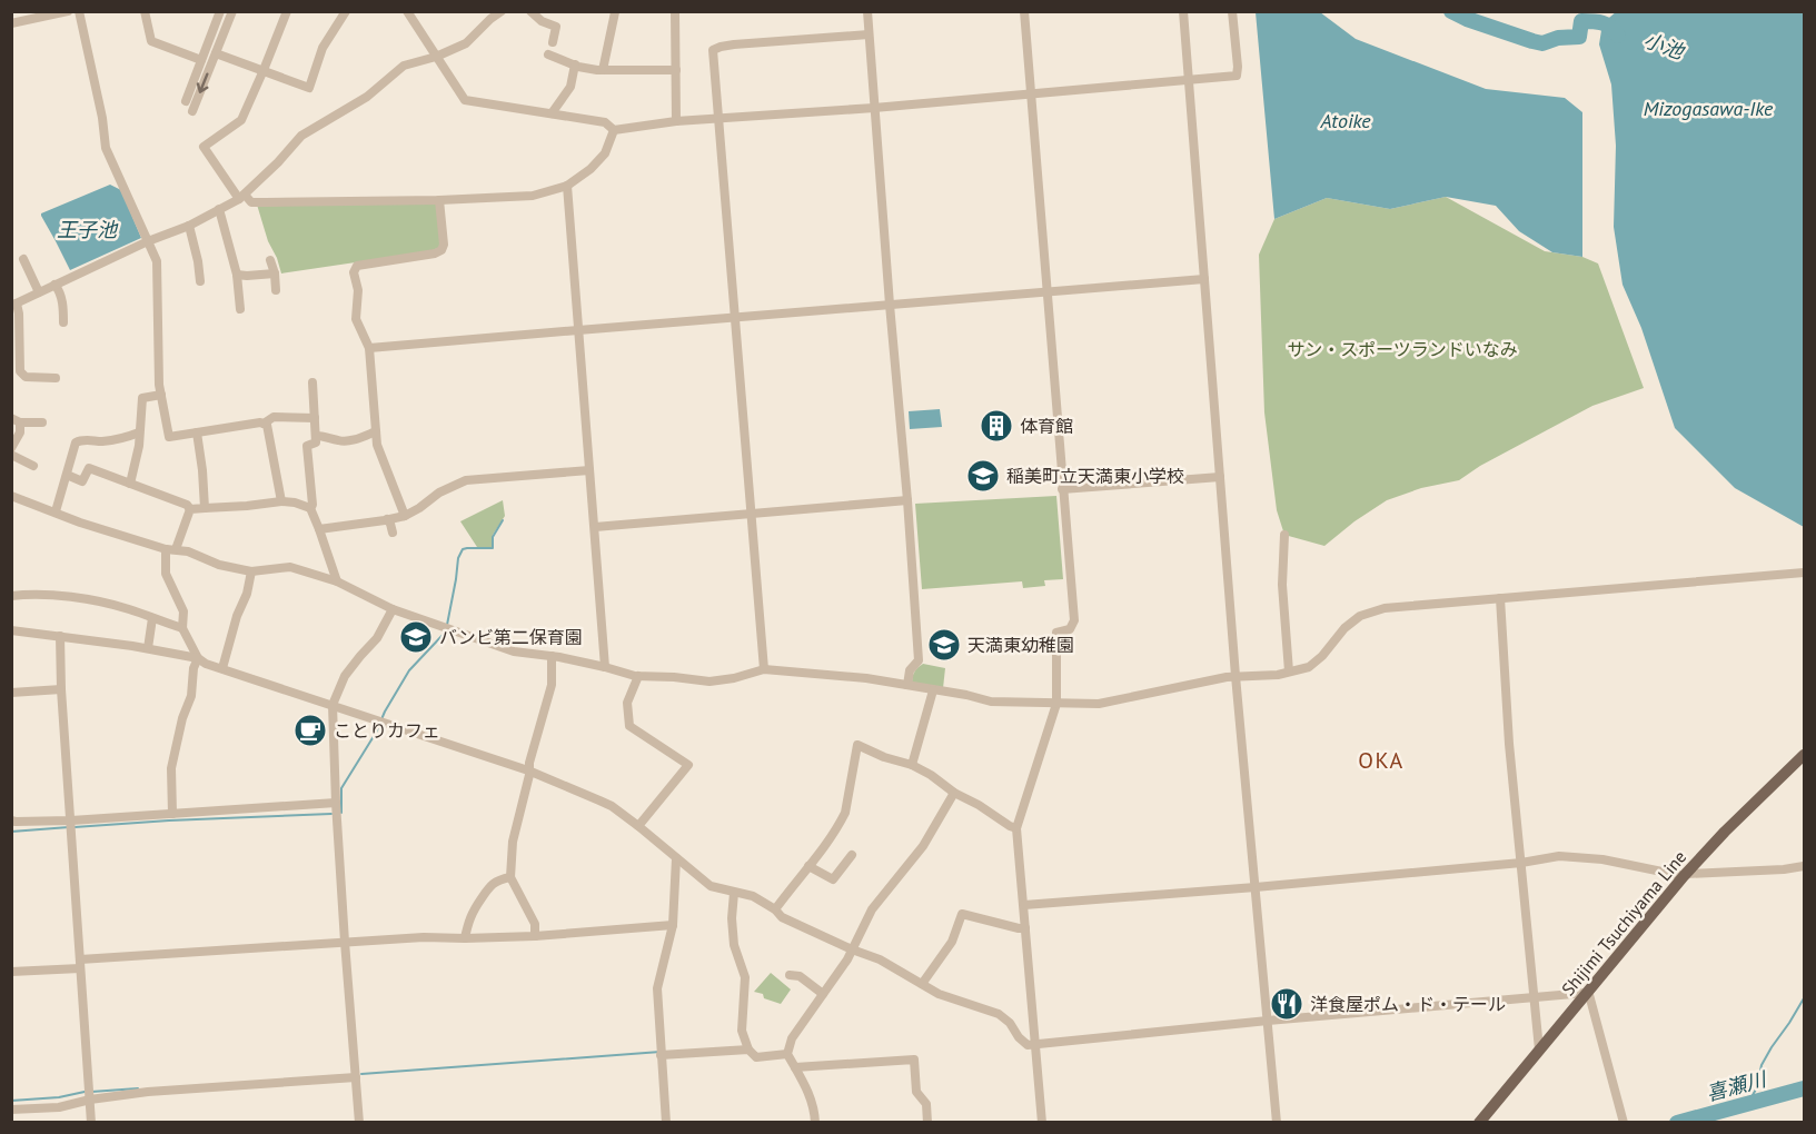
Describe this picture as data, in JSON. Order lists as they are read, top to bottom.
{
  "streets": {
    "main road": ["Shijimi Tsuchiyama Line"]
  },
  "districts": ["OKA"],
  "water": [
    "小池",
    "Mizogasawa-Ike",
    "Atoike",
    "王子池",
    "喜瀬川"
  ],
  "parks": ["サン・スポーツランドいなみ"],
  "places": {
    "building": ["体育館"],
    "school or university": ["稲美町立天満東小学校", "バンビ第二保育園", "天満東幼稚園"],
    "cafe": ["ことりカフェ"],
    "restaurant": ["洋食屋ポム・ド・テール"]
  }
}
